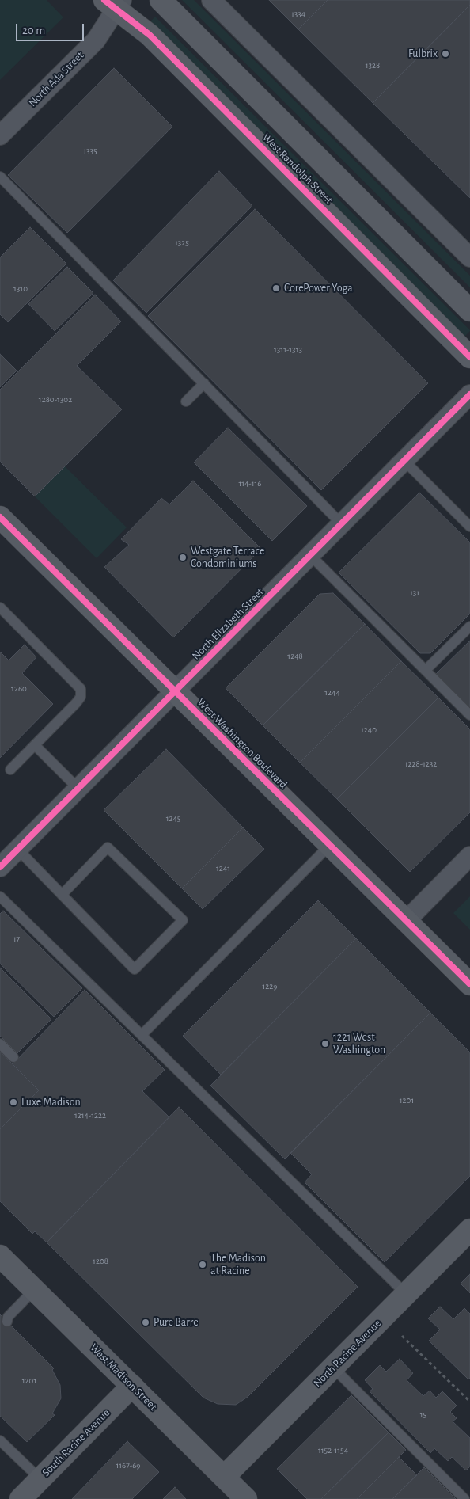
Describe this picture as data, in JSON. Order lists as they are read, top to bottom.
{
  "streets": {
    "street": [
      "North Ada Street",
      "West Randolph Street",
      "North Elizabeth Street",
      "West Washington Boulevard",
      "North Racine Avenue",
      "West Madison Street",
      "South Racine Avenue"
    ]
  },
  "crossings": [
    ["North Ada Street", "West Randolph Street"],
    ["North Elizabeth Street", "West Washington Boulevard"],
    ["North Racine Avenue", "West Madison Street"],
    ["West Madison Street", "South Racine Avenue"]
  ],
  "places": [
    "Fulbrix",
    "CorePower Yoga",
    "Westgate Terrace Condominiums",
    "1221 West Washington",
    "Luxe Madison",
    "The Madison at Racine",
    "Pure Barre"
  ],
  "house_numbers": [
    "1334",
    "1328",
    "1335",
    "1325",
    "1310",
    "1311-1313",
    "1280-1302",
    "114-116",
    "131",
    "1248",
    "1260",
    "1244",
    "1240",
    "1228-1232",
    "1245",
    "1241",
    "17",
    "1229",
    "1201",
    "1214-1222",
    "1208",
    "1201",
    "15",
    "1152-1154",
    "1167-69"
  ],
  "scale_bar": "20 m"
}
